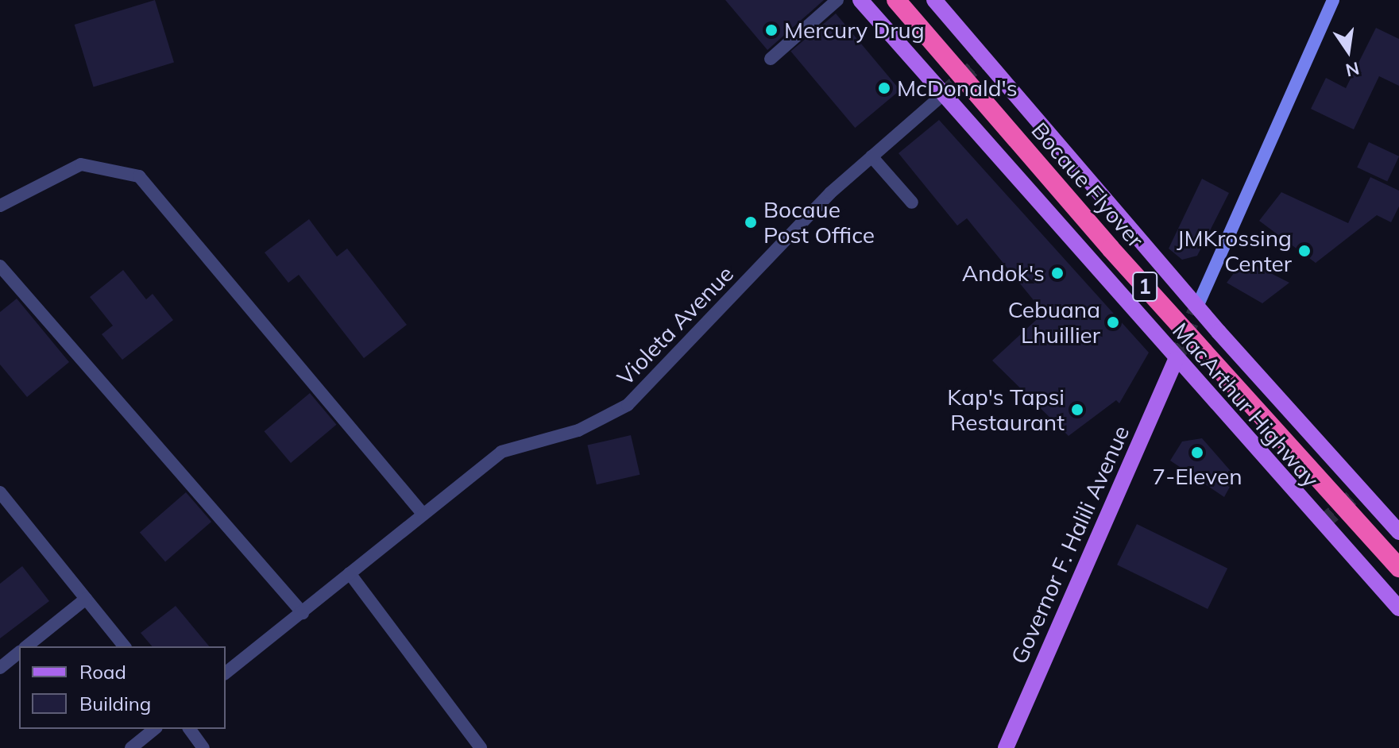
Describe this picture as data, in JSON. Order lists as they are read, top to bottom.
{
  "streets": {
    "highway": ["Bocaue Flyover", "1"],
    "main road": ["MacArthur Highway", "Governor F. Halili Avenue"],
    "street": ["Violeta Avenue"]
  },
  "crossings": [
    ["Violeta Avenue", "MacArthur Highway"],
    ["MacArthur Highway", "Governor F. Halili Avenue"]
  ],
  "places": [
    "Mercury Drug",
    "McDonald's",
    "Bocaue Post Office",
    "JMKrossing Center",
    "Andok's",
    "Cebuana Lhuillier",
    "Kap's Tapsi Restaurant",
    "7-Eleven"
  ],
  "legend": ["Road", "Building"],
  "north": "bottom"
}
